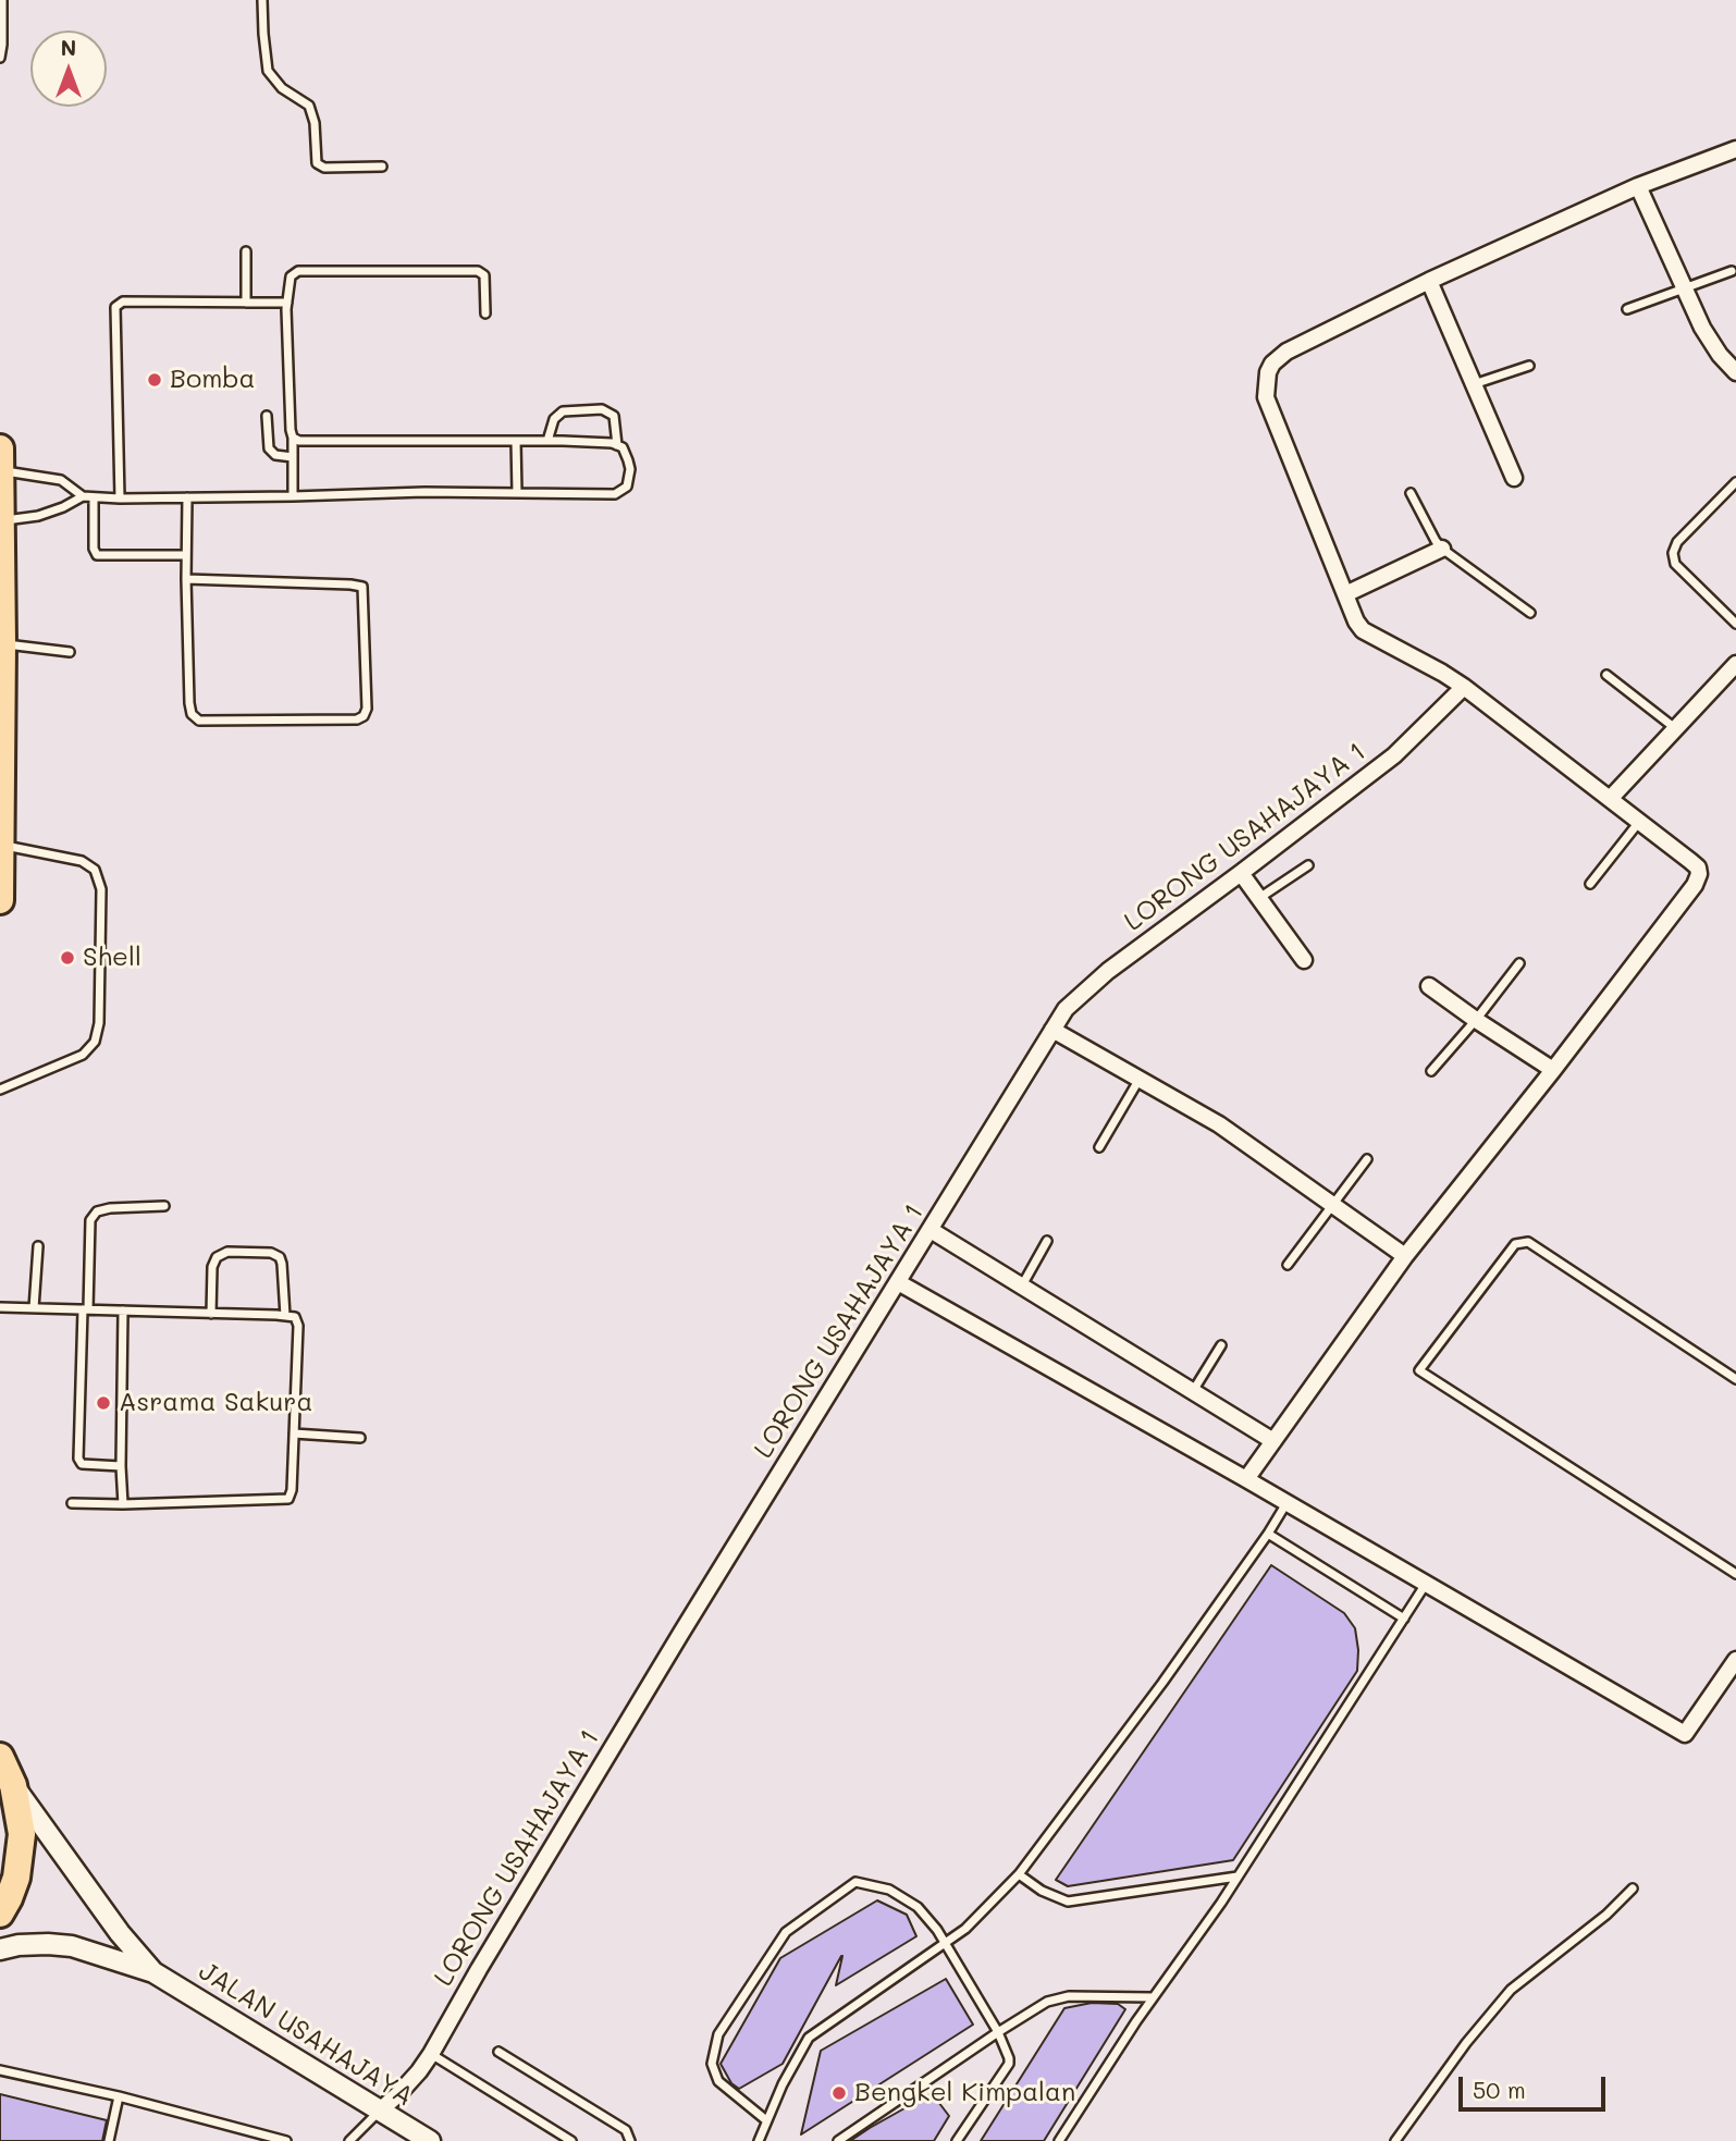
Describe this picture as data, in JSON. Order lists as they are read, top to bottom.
{
  "streets": {
    "street": ["LORONG USAHAJAYA 1", "JALAN USAHAJAYA"]
  },
  "crossings": [
    ["LORONG USAHAJAYA 1", "JALAN USAHAJAYA"]
  ],
  "places": [
    "Bomba",
    "Shell",
    "Asrama Sakura",
    "Bengkel Kimpalan"
  ],
  "scale_bar": "50 m",
  "north": "top"
}
